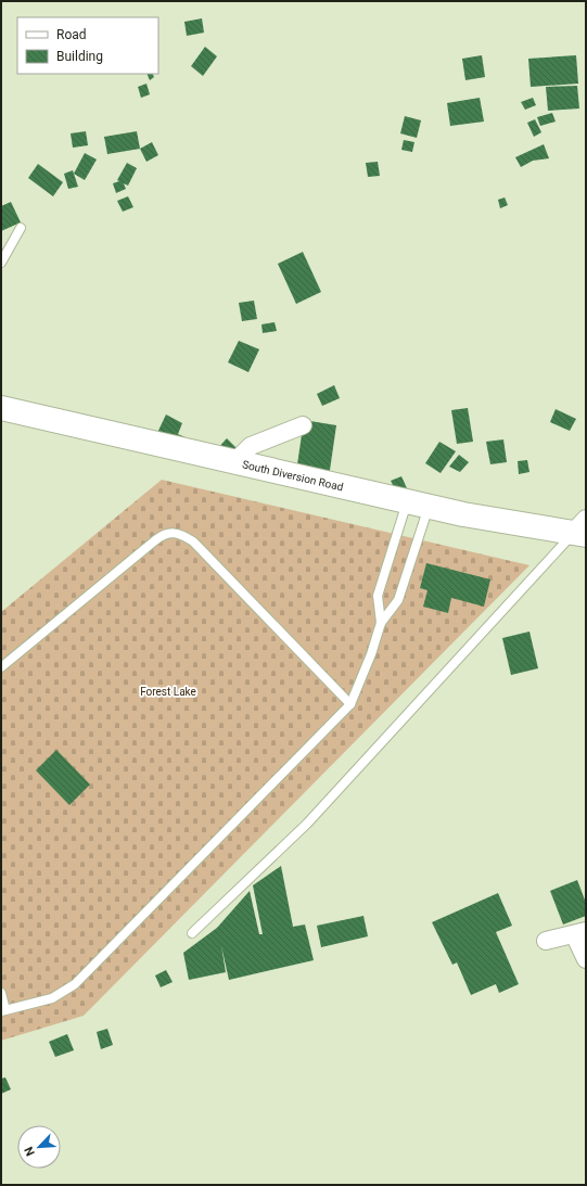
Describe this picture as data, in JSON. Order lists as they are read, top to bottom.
{
  "streets": {
    "main road": ["South Diversion Road"]
  },
  "parks": ["Forest Lake"],
  "legend": ["Road", "Building"],
  "north": "bottom left"
}
